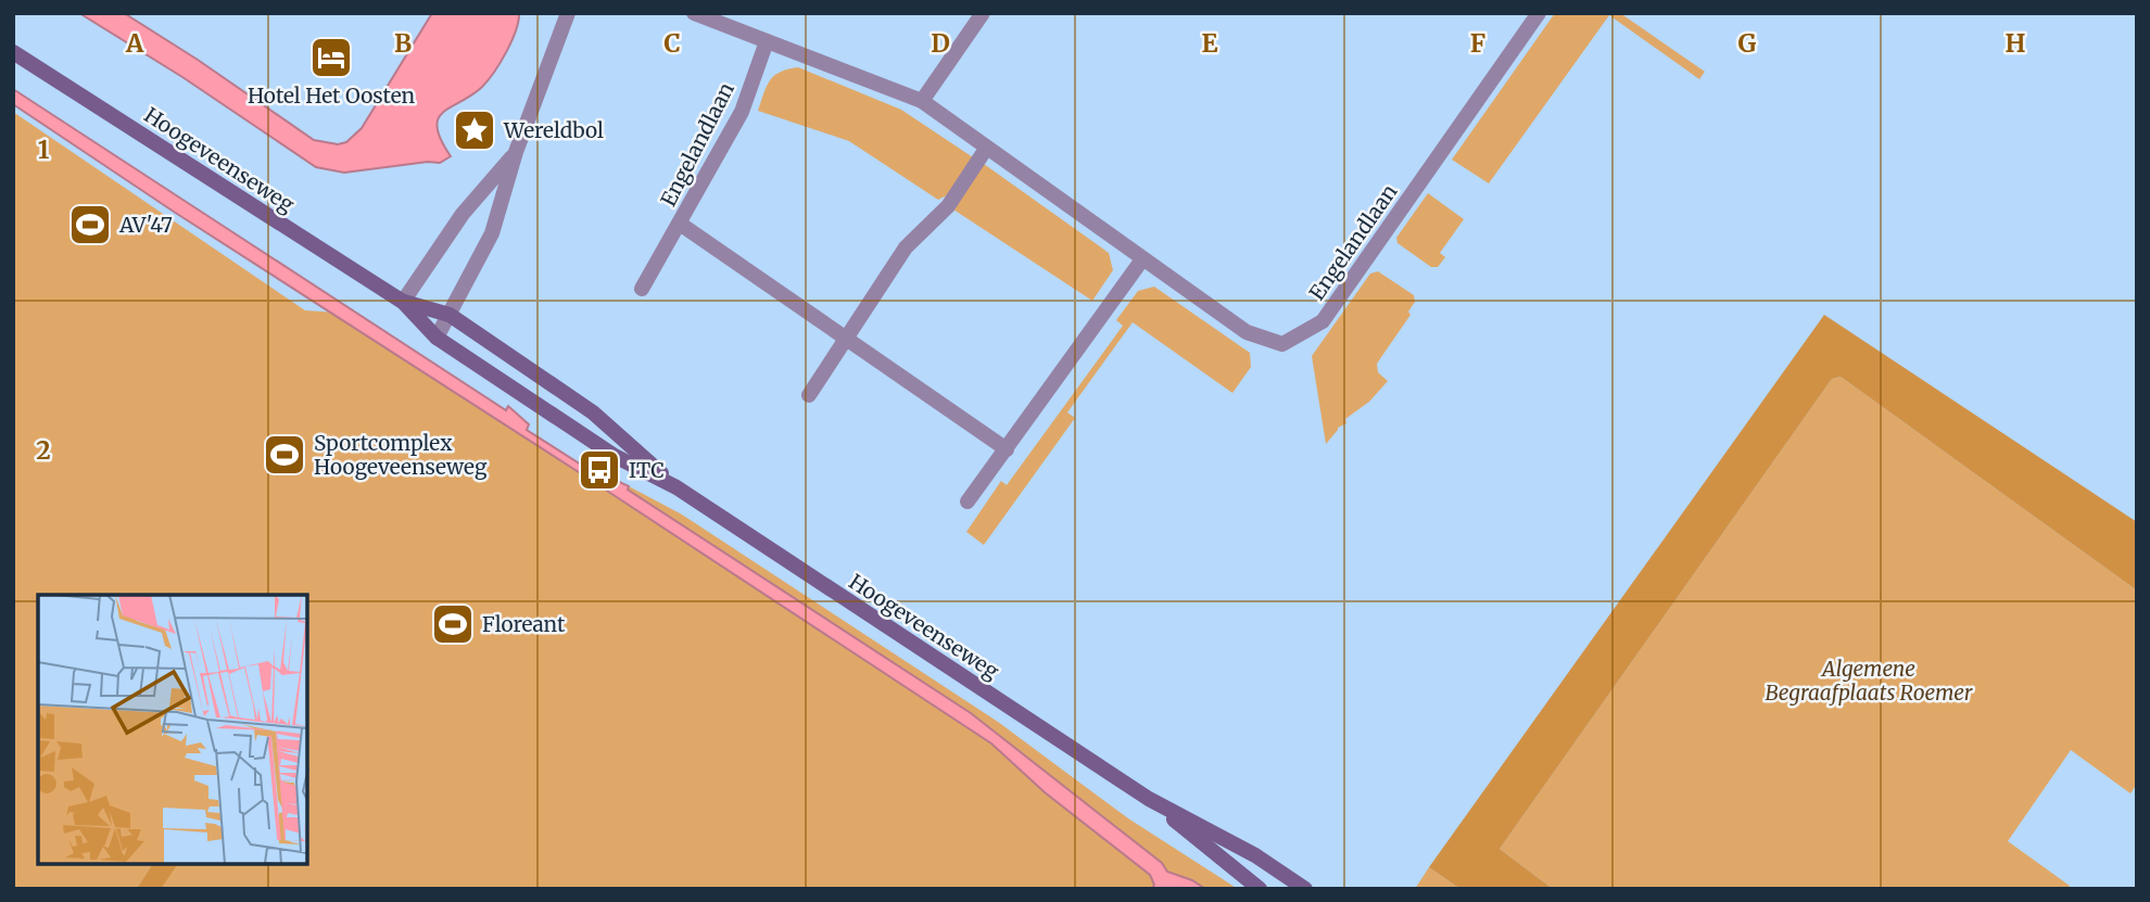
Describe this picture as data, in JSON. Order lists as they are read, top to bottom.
{
  "streets": {
    "main road": ["Hoogeveenseweg"],
    "street": ["Engelandlaan"]
  },
  "parks": ["Algemene Begraafplaats Roemer"],
  "places": {
    "hotel": ["Hotel Het Oosten"],
    "place": ["Wereldbol"],
    "sports": ["AV'47", "Sportcomplex Hoogeveenseweg", "Floreant"],
    "bus stop": ["ITC"]
  },
  "grid": {
    "columns": [
      "A",
      "B",
      "C",
      "D",
      "E",
      "F",
      "G",
      "H"
    ],
    "rows": ["1", "2"]
  }
}
